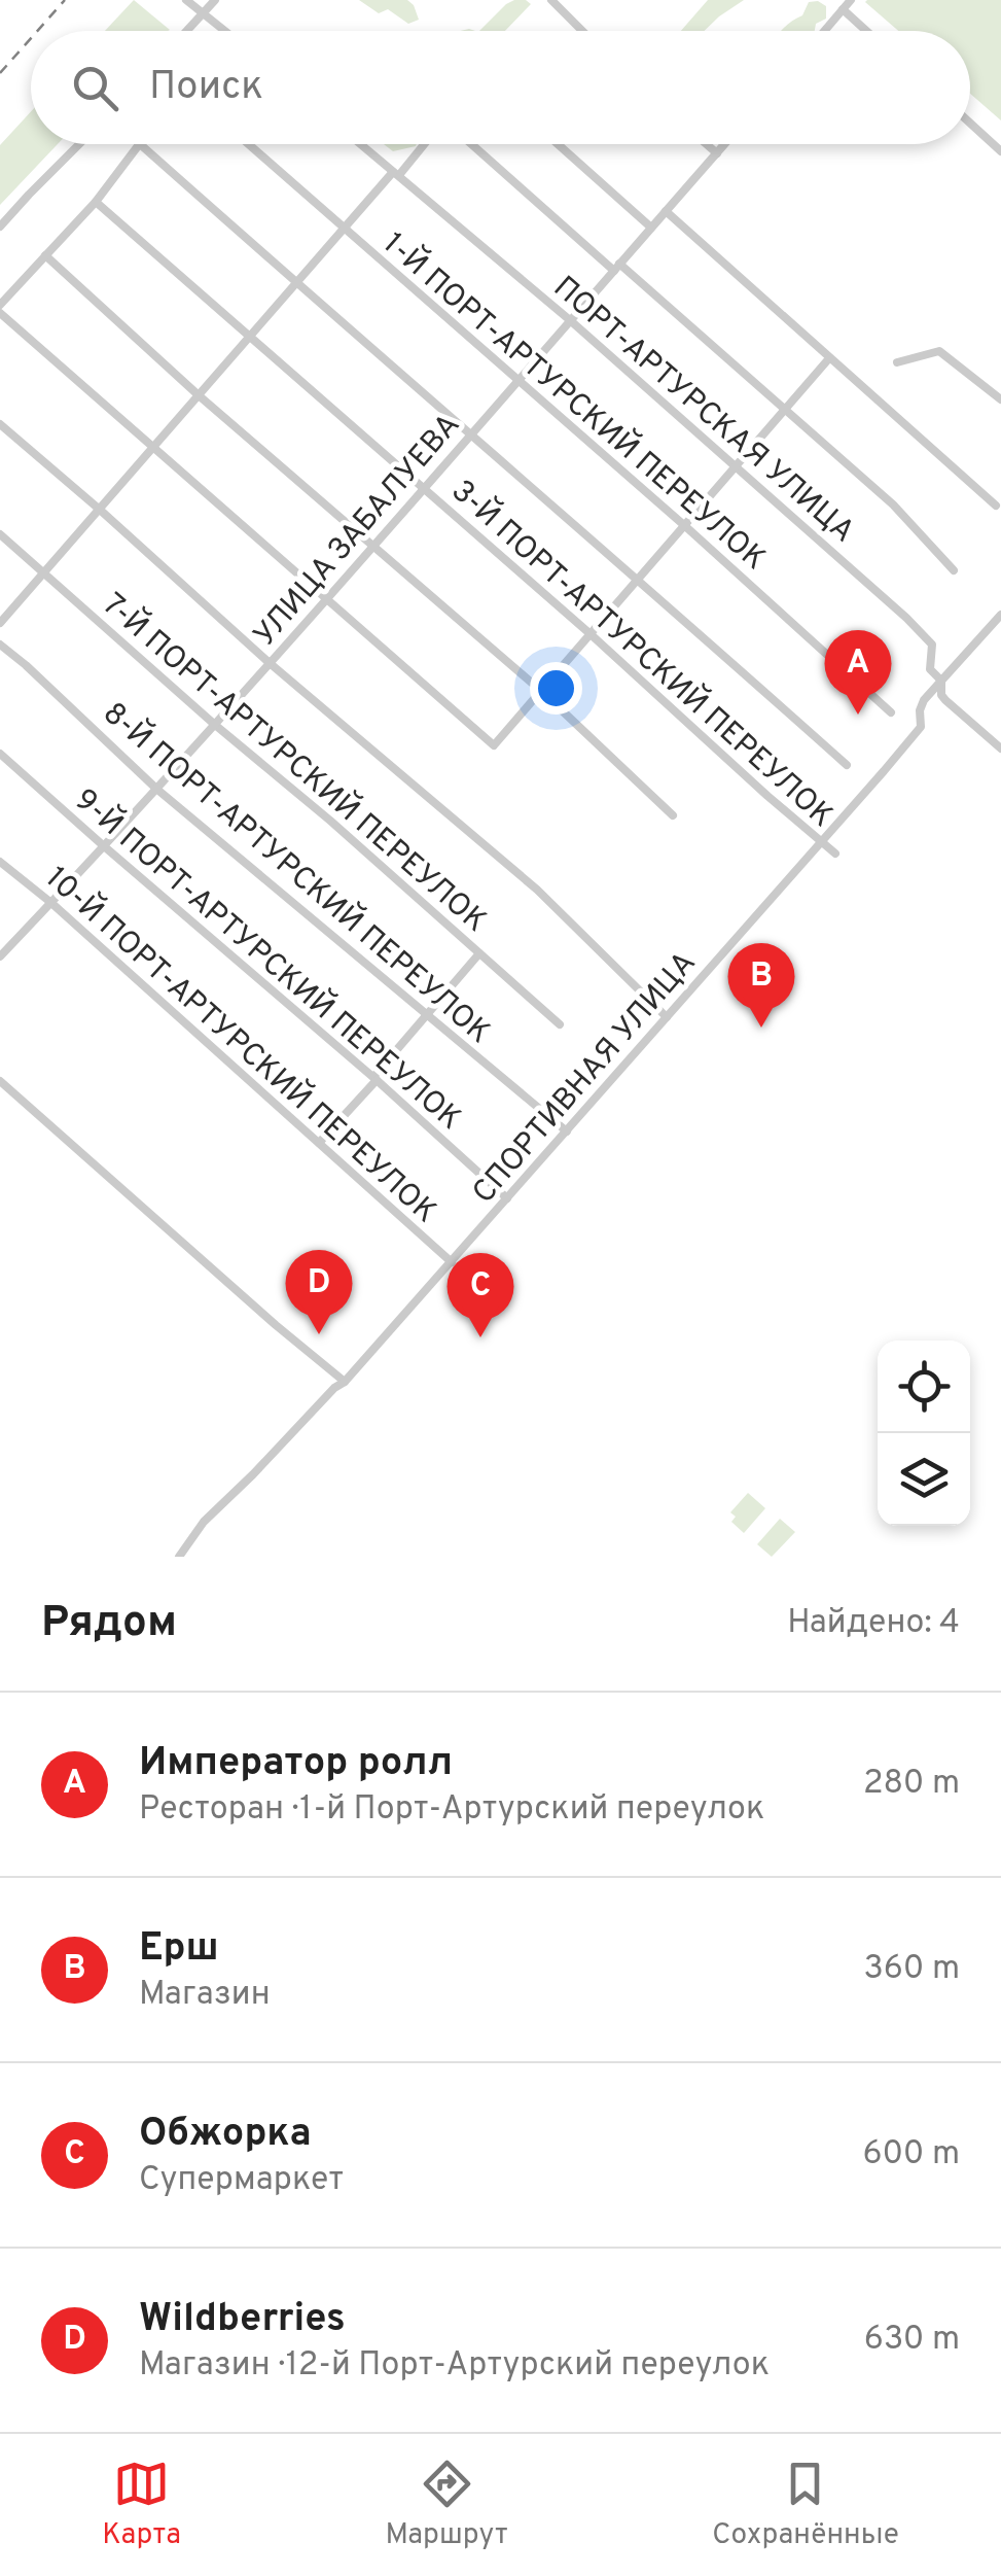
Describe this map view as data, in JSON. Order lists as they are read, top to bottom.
{
  "streets": {
    "street": [
      "1-Й ПОРТ-АРТУРСКИЙ ПЕРЕУЛОК",
      "ПОРТ-АРТУРСКАЯ УЛИЦА",
      "УЛИЦА ЗАБАЛУЕВА",
      "3-Й ПОРТ-АРТУРСКИЙ ПЕРЕУЛОК",
      "7-Й ПОРТ-АРТУРСКИЙ ПЕРЕУЛОК",
      "8-Й ПОРТ-АРТУРСКИЙ ПЕРЕУЛОК",
      "9-Й ПОРТ-АРТУРСКИЙ ПЕРЕУЛОК",
      "10-Й ПОРТ-АРТУРСКИЙ ПЕРЕУЛОК",
      "СПОРТИВНАЯ УЛИЦА"
    ]
  },
  "crossings": [
    ["1-Й ПОРТ-АРТУРСКИЙ ПЕРЕУЛОК", "УЛИЦА ЗАБАЛУЕВА"],
    ["ПОРТ-АРТУРСКАЯ УЛИЦА", "УЛИЦА ЗАБАЛУЕВА"],
    ["ПОРТ-АРТУРСКАЯ УЛИЦА", "СПОРТИВНАЯ УЛИЦА"],
    ["УЛИЦА ЗАБАЛУЕВА", "3-Й ПОРТ-АРТУРСКИЙ ПЕРЕУЛОК"],
    ["УЛИЦА ЗАБАЛУЕВА", "7-Й ПОРТ-АРТУРСКИЙ ПЕРЕУЛОК"],
    ["УЛИЦА ЗАБАЛУЕВА", "8-Й ПОРТ-АРТУРСКИЙ ПЕРЕУЛОК"],
    ["УЛИЦА ЗАБАЛУЕВА", "9-Й ПОРТ-АРТУРСКИЙ ПЕРЕУЛОК"],
    ["УЛИЦА ЗАБАЛУЕВА", "10-Й ПОРТ-АРТУРСКИЙ ПЕРЕУЛОК"],
    ["3-Й ПОРТ-АРТУРСКИЙ ПЕРЕУЛОК", "СПОРТИВНАЯ УЛИЦА"],
    ["8-Й ПОРТ-АРТУРСКИЙ ПЕРЕУЛОК", "СПОРТИВНАЯ УЛИЦА"],
    ["9-Й ПОРТ-АРТУРСКИЙ ПЕРЕУЛОК", "СПОРТИВНАЯ УЛИЦА"],
    ["10-Й ПОРТ-АРТУРСКИЙ ПЕРЕУЛОК", "СПОРТИВНАЯ УЛИЦА"]
  ],
  "page": {
    "search": "Поиск",
    "pins": [
      "A",
      "B",
      "D",
      "C"
    ],
    "heading": ["Рядом", "Найдено: 4"],
    "list": [
      {
        "mark": "A",
        "name": "Император ролл",
        "note": "Ресторан · 1-й Порт-Артурский переулок",
        "value": "280 m"
      },
      {
        "mark": "B",
        "name": "Ерш",
        "note": "Магазин",
        "value": "360 m"
      },
      {
        "mark": "C",
        "name": "Обжорка",
        "note": "Супермаркет",
        "value": "600 m"
      },
      {
        "mark": "D",
        "name": "Wildberries",
        "note": "Магазин · 12-й Порт-Артурский переулок",
        "value": "630 m"
      }
    ],
    "nav": ["Карта", "Маршрут", "Сохранённые"]
  }
}
